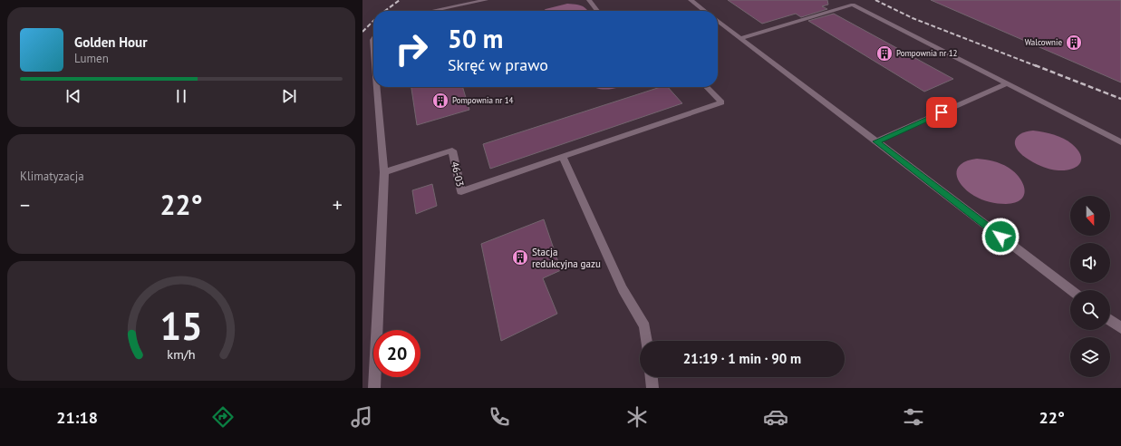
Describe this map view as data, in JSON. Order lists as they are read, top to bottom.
{
  "streets": {
    "lane": ["46-03"]
  },
  "places": {
    "building": [
      "Walcownie",
      "Pompownia nr 12",
      "Pompownia nr 14",
      "Stacja redukcyjna gazu"
    ]
  },
  "north": "bottom",
  "page": {
    "turn": ["50 m", "Skręć w prawo"],
    "song": ["Golden Hour", "Lumen"],
    "tile": "Klimatyzacja",
    "heat": ["−", "22°", "+"],
    "limit": "20",
    "trip": "21:19 · 1 min · 90 m",
    "tabs": ["21:18", "22°"],
    "gauge": ["15", "km/h"]
  }
}
